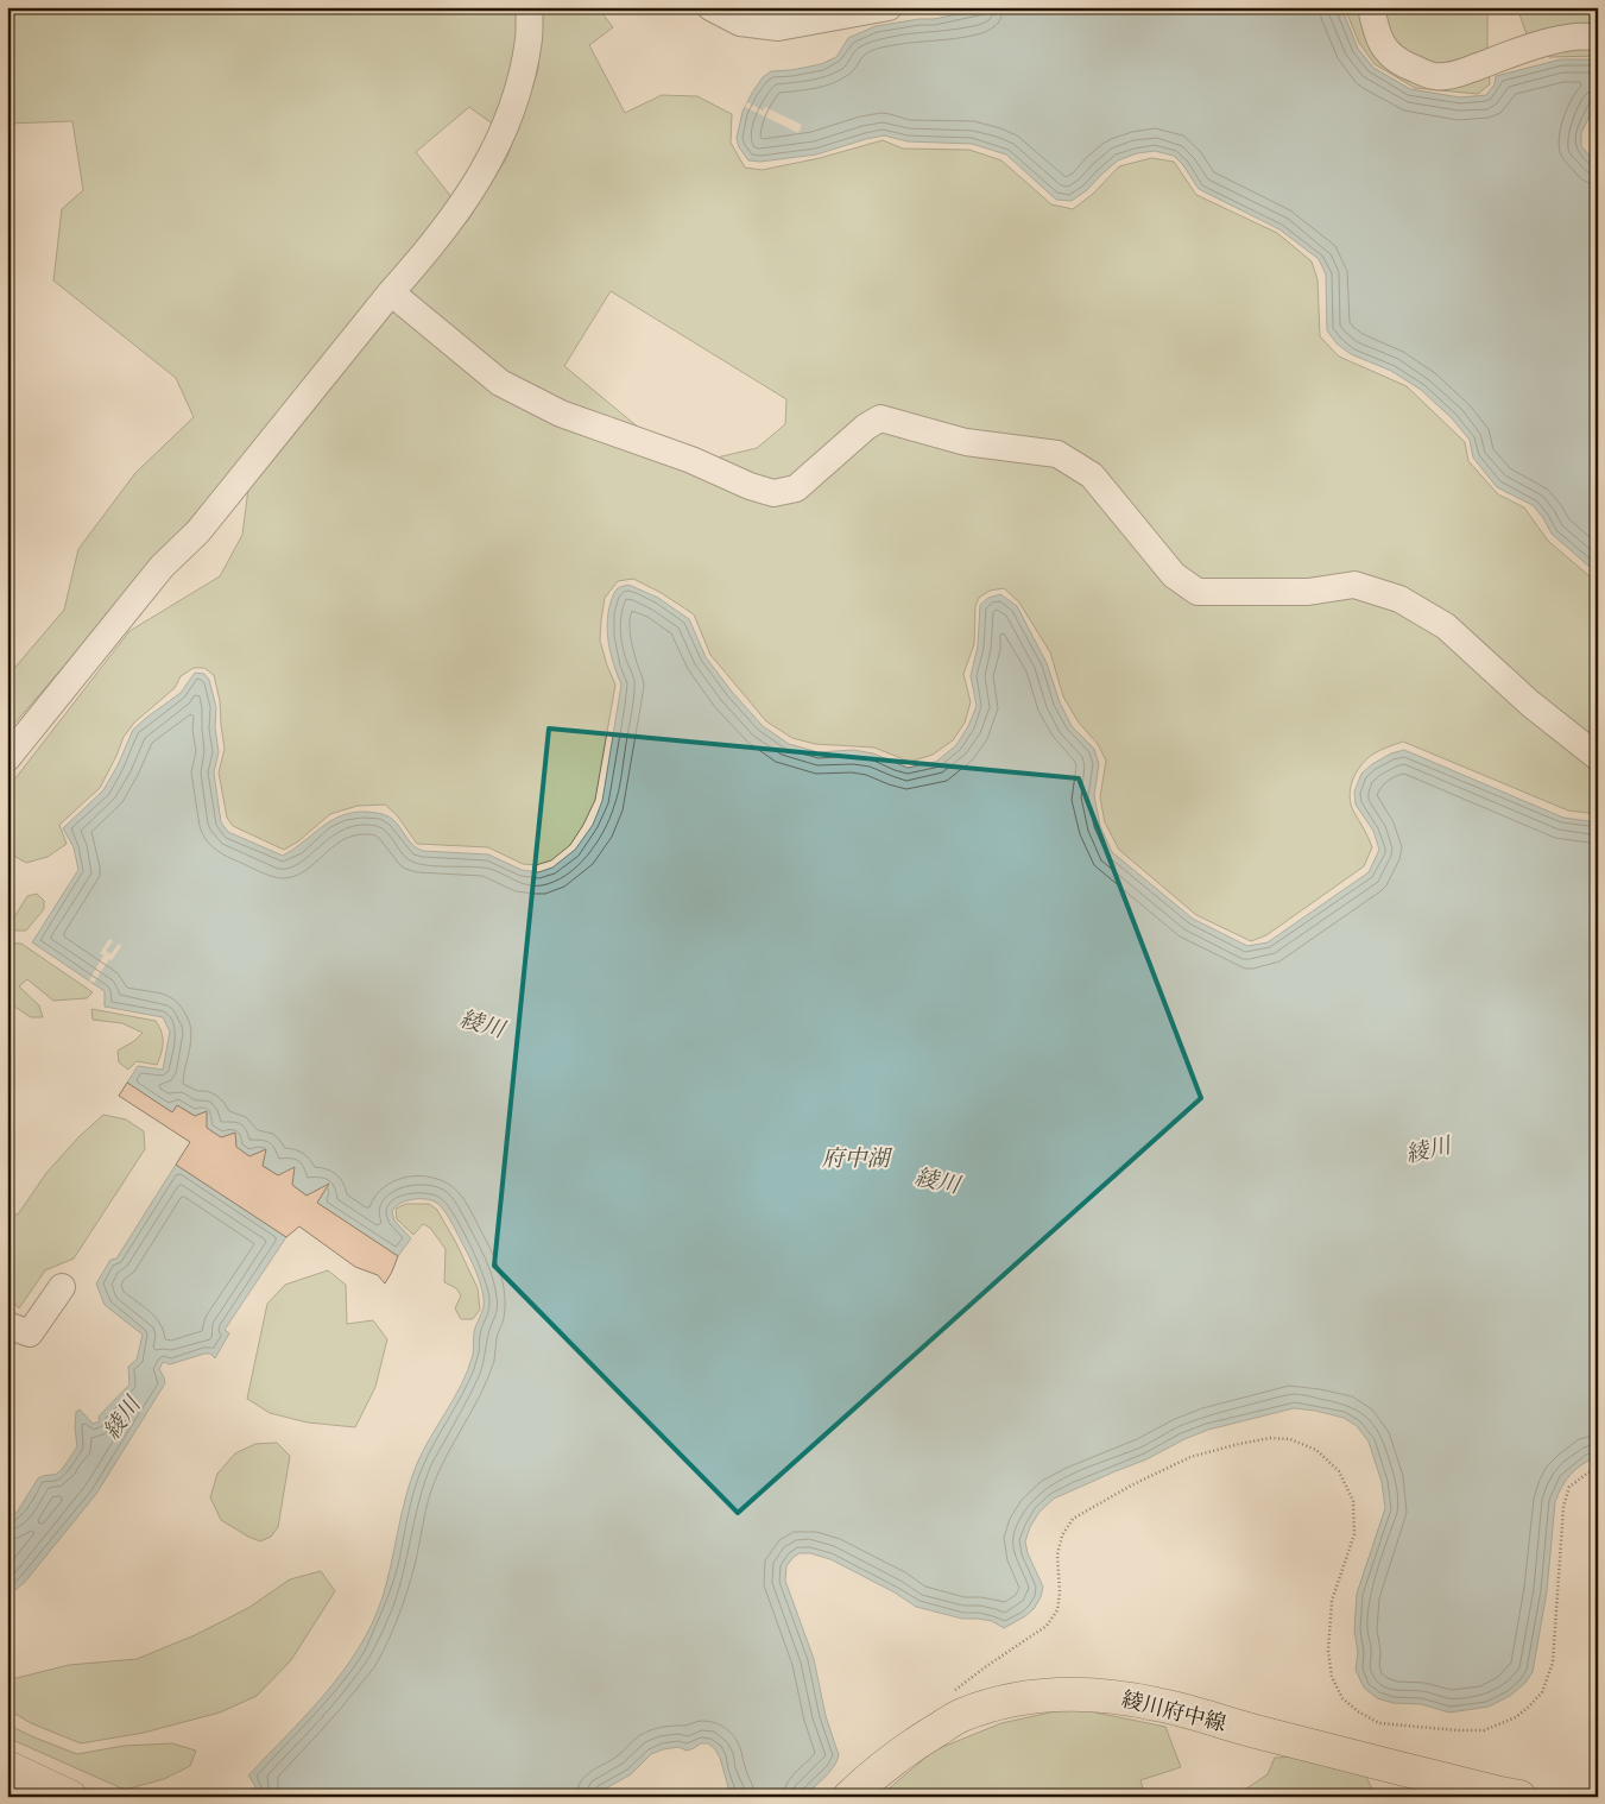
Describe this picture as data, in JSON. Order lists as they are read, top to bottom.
{
  "streets": {
    "main road": ["綾川府中線"]
  },
  "water": ["綾川", "府中湖"]
}
